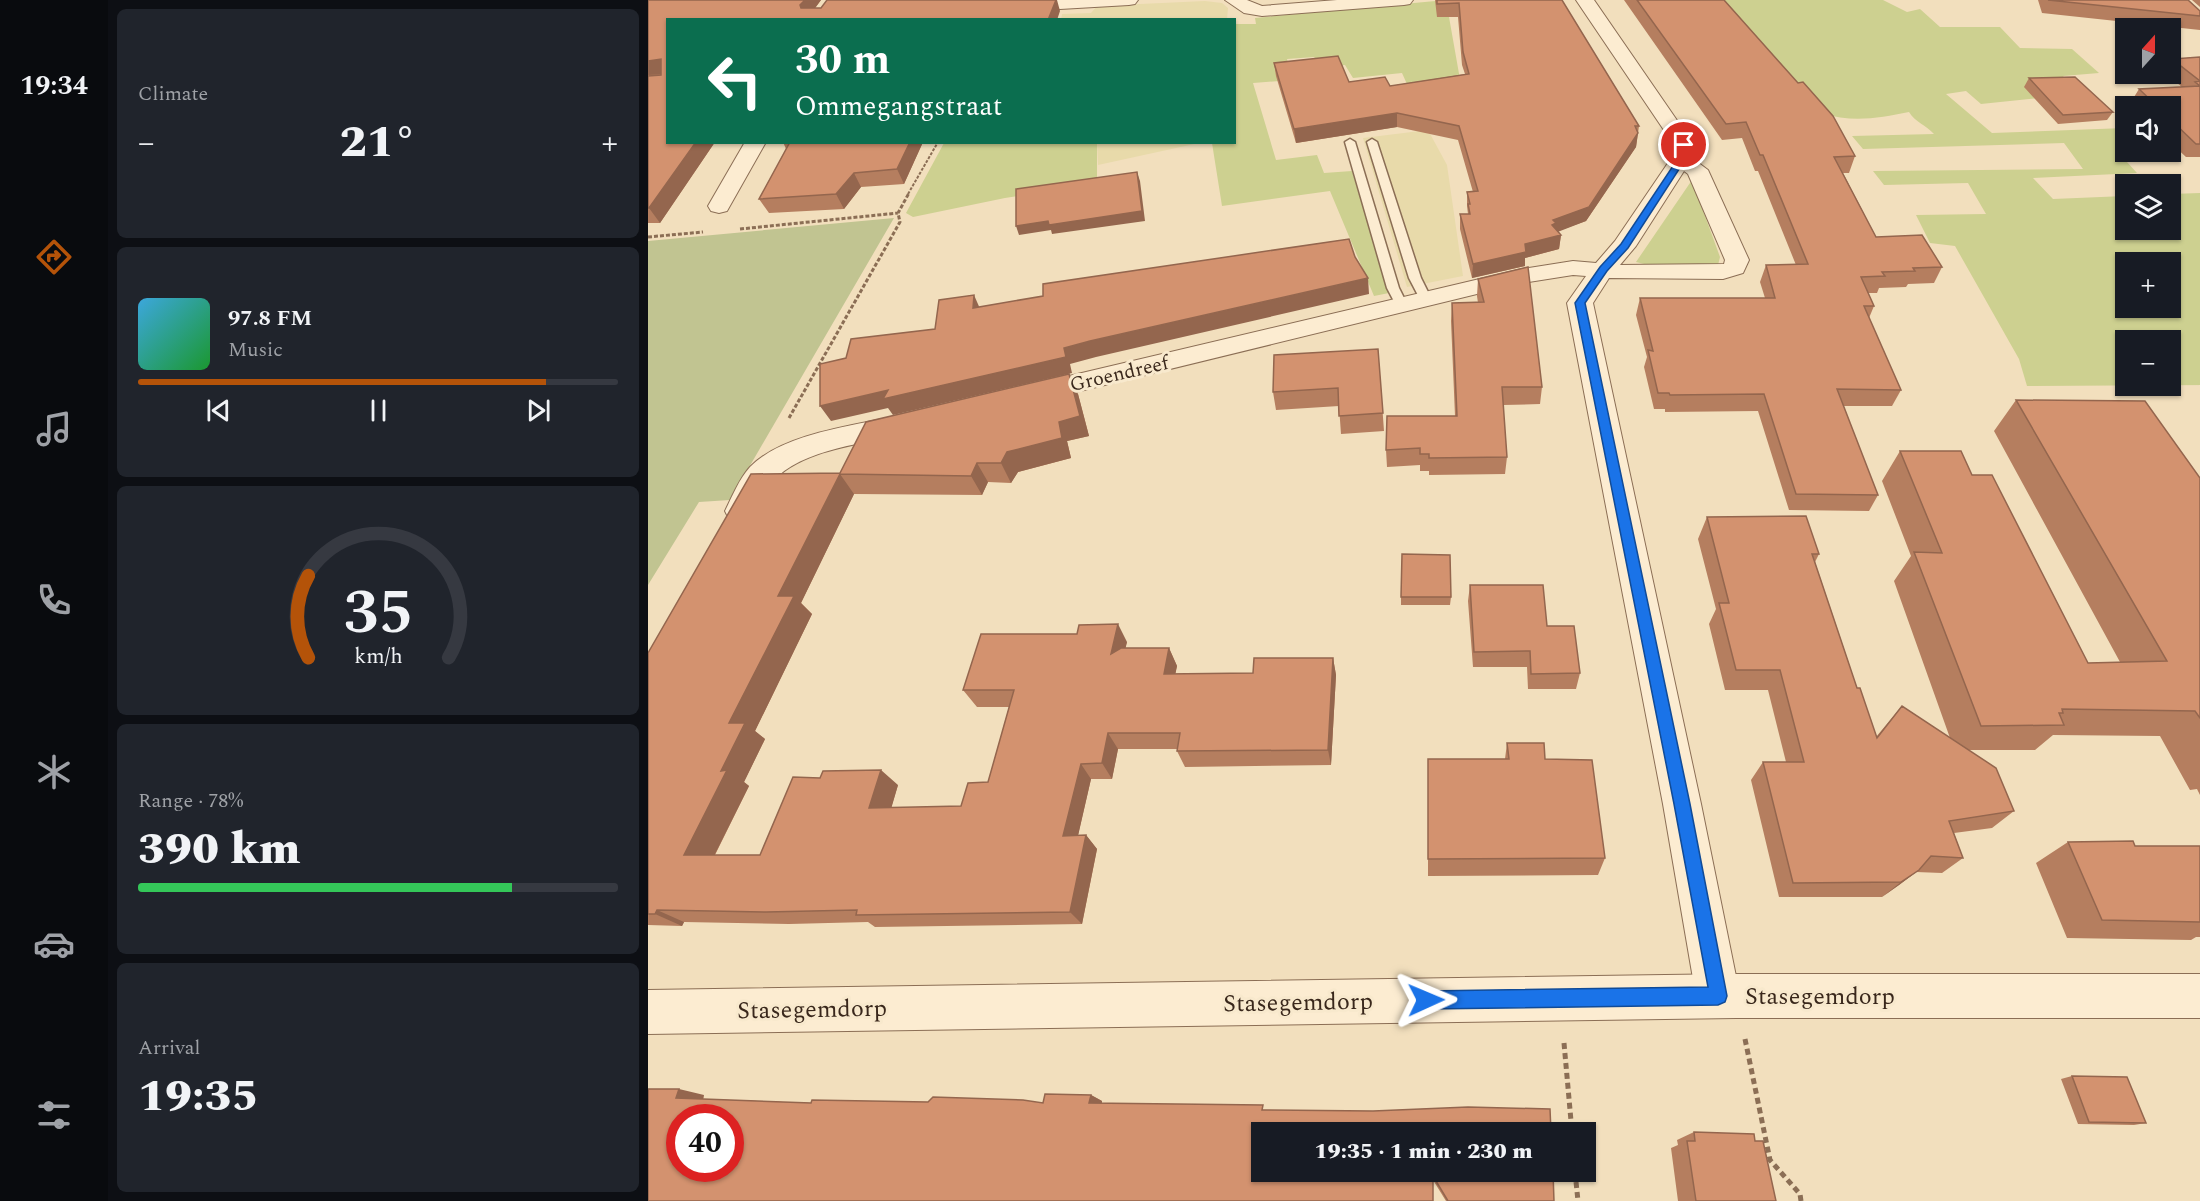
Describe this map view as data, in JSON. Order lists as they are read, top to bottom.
{
  "streets": {
    "street": ["Groendreef", "Stasegemdorp"]
  },
  "north": "top",
  "page": {
    "tabs": "19:34",
    "tile": [
      "Climate",
      ["Range · 78%", "390 km"],
      ["Arrival", "19:35"]
    ],
    "map_buttons": ["+", "−"],
    "turn": ["30 m", "Ommegangstraat"],
    "heat": ["−", "21°", "+"],
    "song": ["97.8 FM", "Music"],
    "limit": "40",
    "trip": "19:35 · 1 min · 230 m",
    "gauge": ["35", "km/h"]
  }
}
